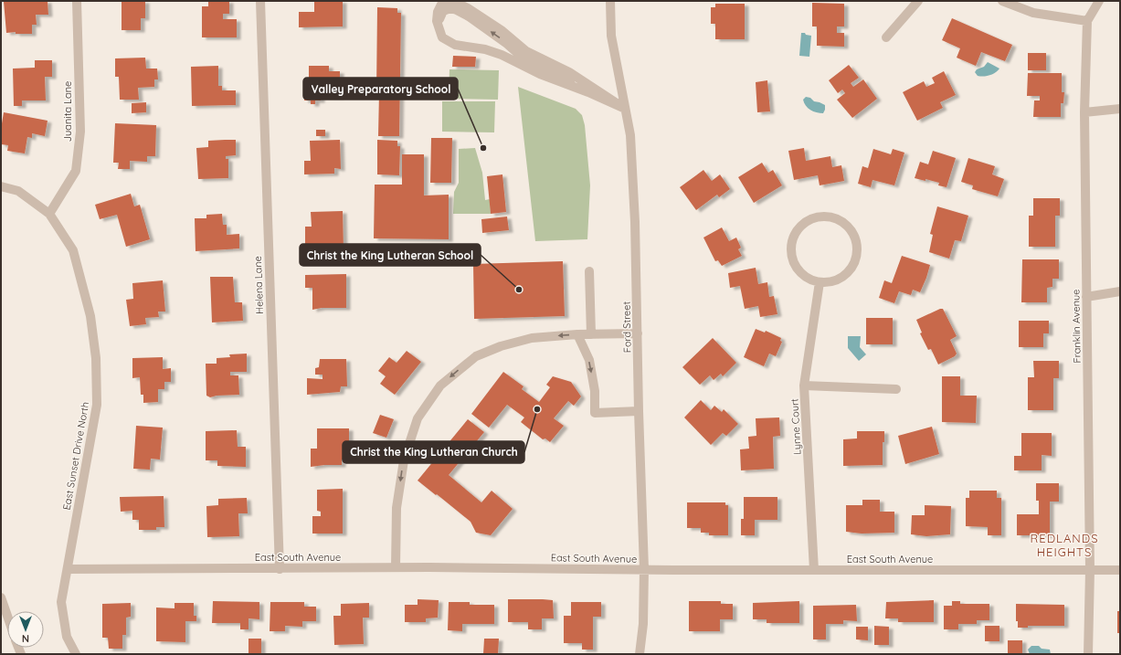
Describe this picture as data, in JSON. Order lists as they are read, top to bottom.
{
  "streets": {
    "street": [
      "Juanita Lane",
      "Helena Lane",
      "Franklin Avenue",
      "Ford Street",
      "Lynne Court",
      "East Sunset Drive North",
      "East South Avenue"
    ]
  },
  "crossings": [
    ["Juanita Lane", "East Sunset Drive North"],
    ["Helena Lane", "East South Avenue"],
    ["Franklin Avenue", "East South Avenue"],
    ["Ford Street", "East South Avenue"],
    ["Lynne Court", "East South Avenue"],
    ["East Sunset Drive North", "East South Avenue"]
  ],
  "districts": ["REDLANDS HEIGHTS"],
  "places": ["Valley Preparatory School", "Christ the King Lutheran School", "Christ the King Lutheran Church"],
  "north": "bottom"
}
